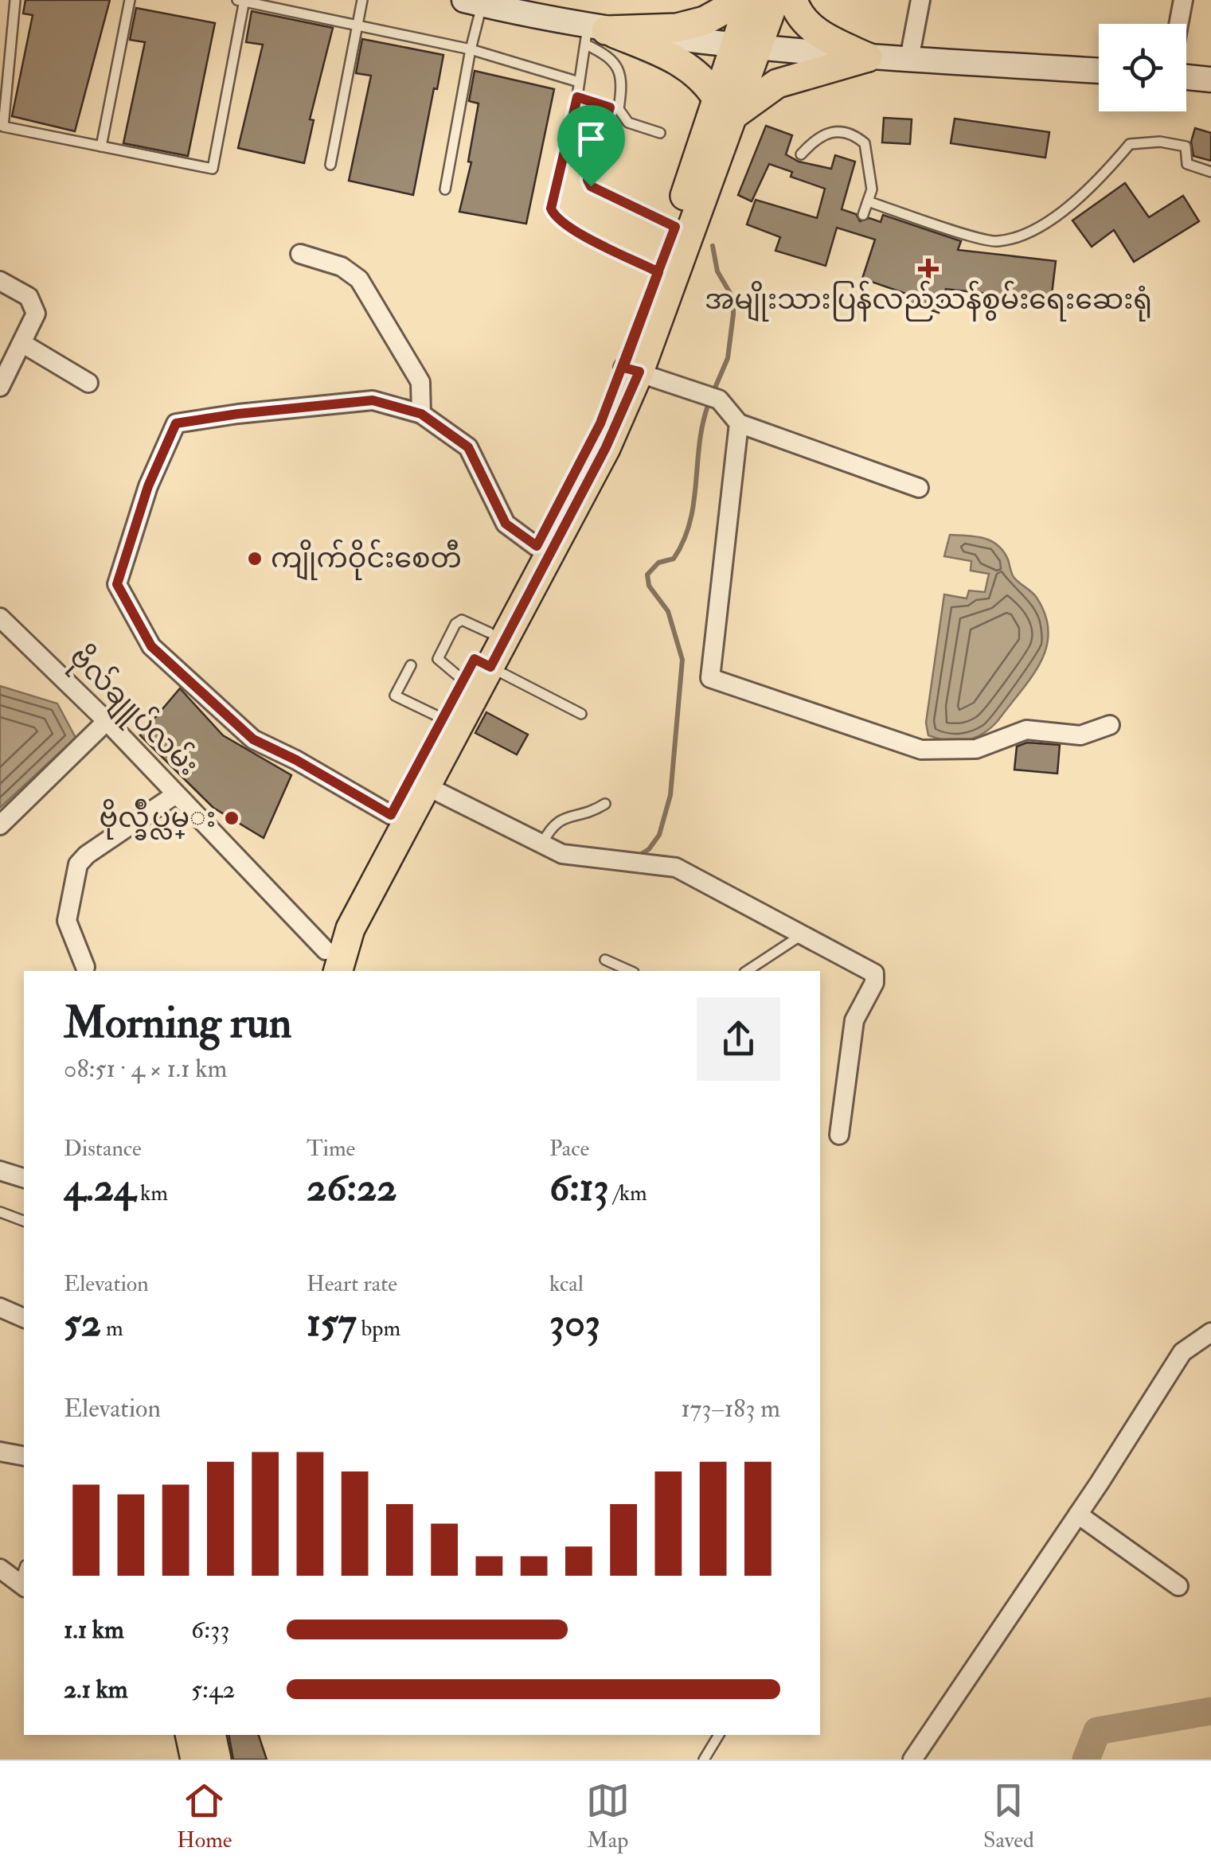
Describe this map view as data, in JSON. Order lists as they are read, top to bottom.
{
  "streets": {
    "street": ["ဗိုလ်ချူပ်လမ်း"]
  },
  "places": {
    "health": ["အမျိုးသားပြန်လည်သန်စွမ်းရေးဆေးရုံ"],
    "other": ["ကျိုက်ဝိုင်းစေတီ", "ဗိုလ္ခ်ဳပ္လမ္း"]
  },
  "page": {
    "heading": ["Morning run", "08:51 · 4 × 1.1 km"],
    "stats": [
      ["Distance", "4.24 km"],
      ["Time", "26:22"],
      ["Pace", "6:13 /km"],
      ["Elevation", "52 m"],
      ["Heart rate", "157 bpm"],
      ["kcal", "303"]
    ],
    "chart": ["Elevation", "173–183 m"],
    "list": [
      {
        "name": "1.1 km",
        "note": "6:33"
      },
      {
        "name": "2.1 km",
        "note": "5:42"
      }
    ],
    "tabs": ["Home", "Map", "Saved"]
  }
}
